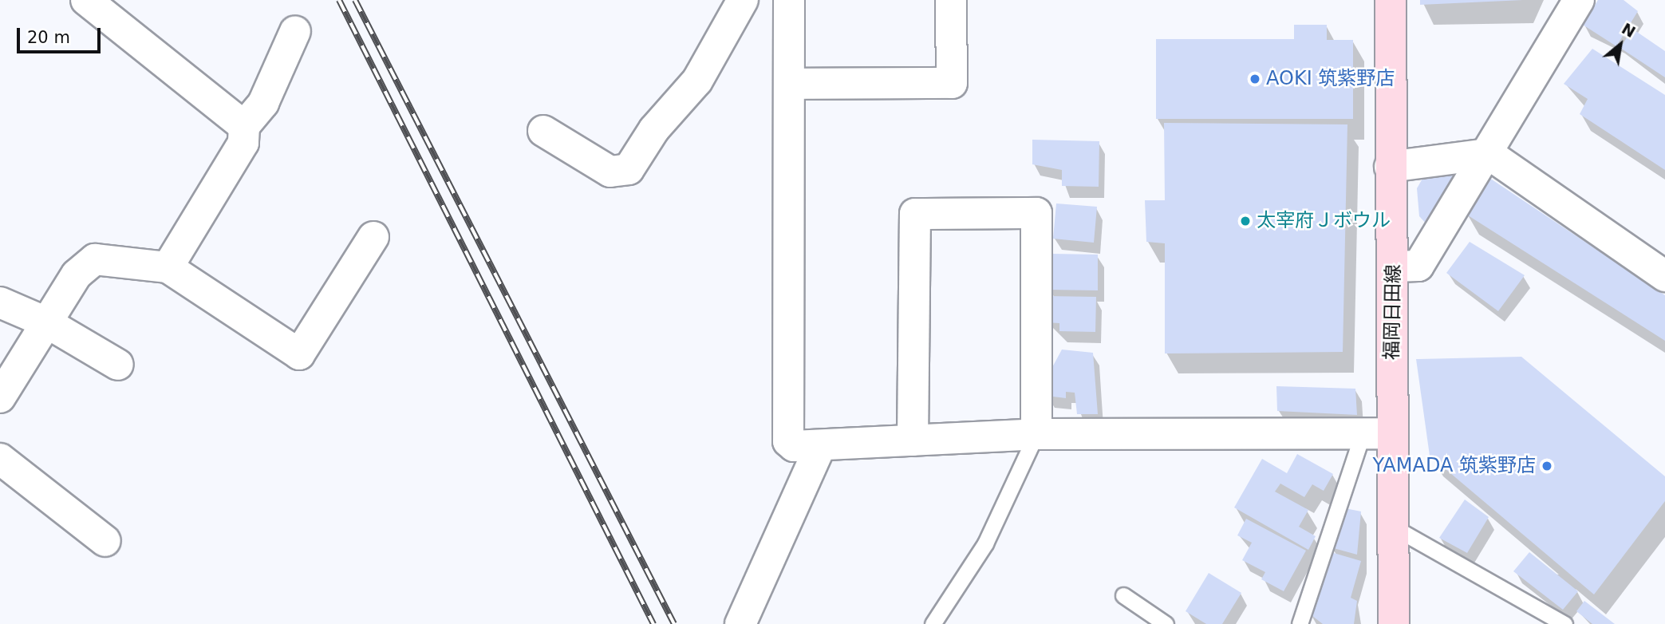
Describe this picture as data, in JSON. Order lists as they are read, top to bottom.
{
  "streets": {
    "main road": ["福岡日田線"]
  },
  "places": ["AOKI 筑紫野店", "太宰府Ｊボウル", "YAMADA 筑紫野店"],
  "scale_bar": "20 m",
  "north": "top right"
}
